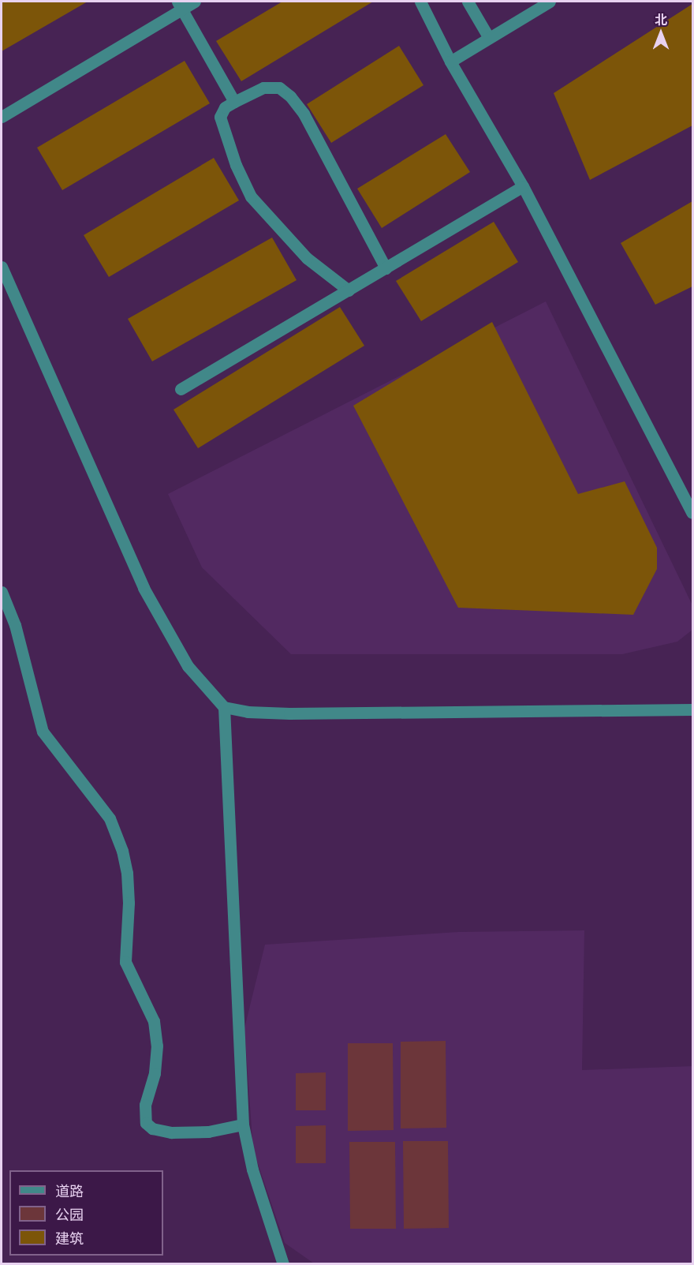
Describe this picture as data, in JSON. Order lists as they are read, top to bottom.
{
  "legend": ["道路", "公园", "建筑"],
  "north": "top"
}
